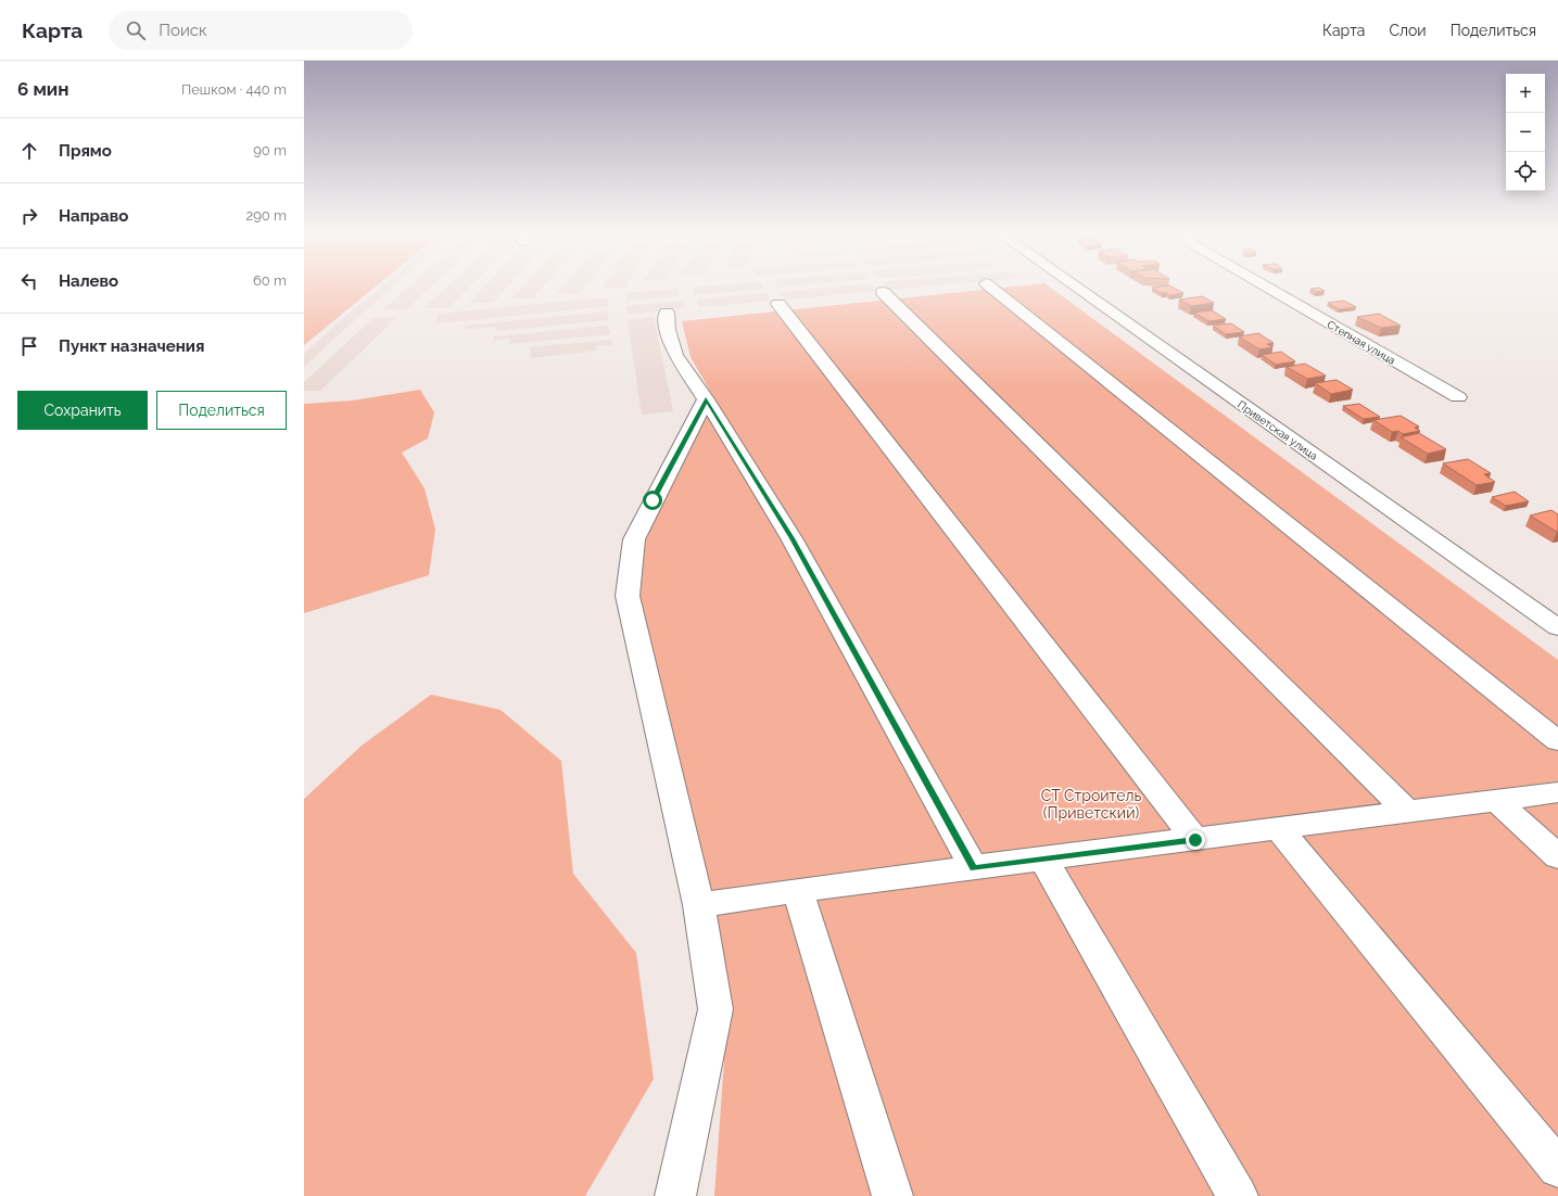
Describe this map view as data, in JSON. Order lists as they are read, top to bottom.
{
  "streets": {
    "street": ["Степная улица", "Приветская улица"]
  },
  "parks": ["СТ Строитель (Приветский)"],
  "page": {
    "header": "Карта",
    "search": "Поиск",
    "nav": ["Карта", "Слои", "Поделиться"],
    "heading": ["6 мин", "Пешком · 440 m"],
    "map_buttons": ["+", "−"],
    "list": [
      ["Прямо", "90 m"],
      ["Направо", "290 m"],
      ["Налево", "60 m"],
      "Пункт назначения"
    ],
    "buttons": ["Сохранить", "Поделиться"]
  }
}
